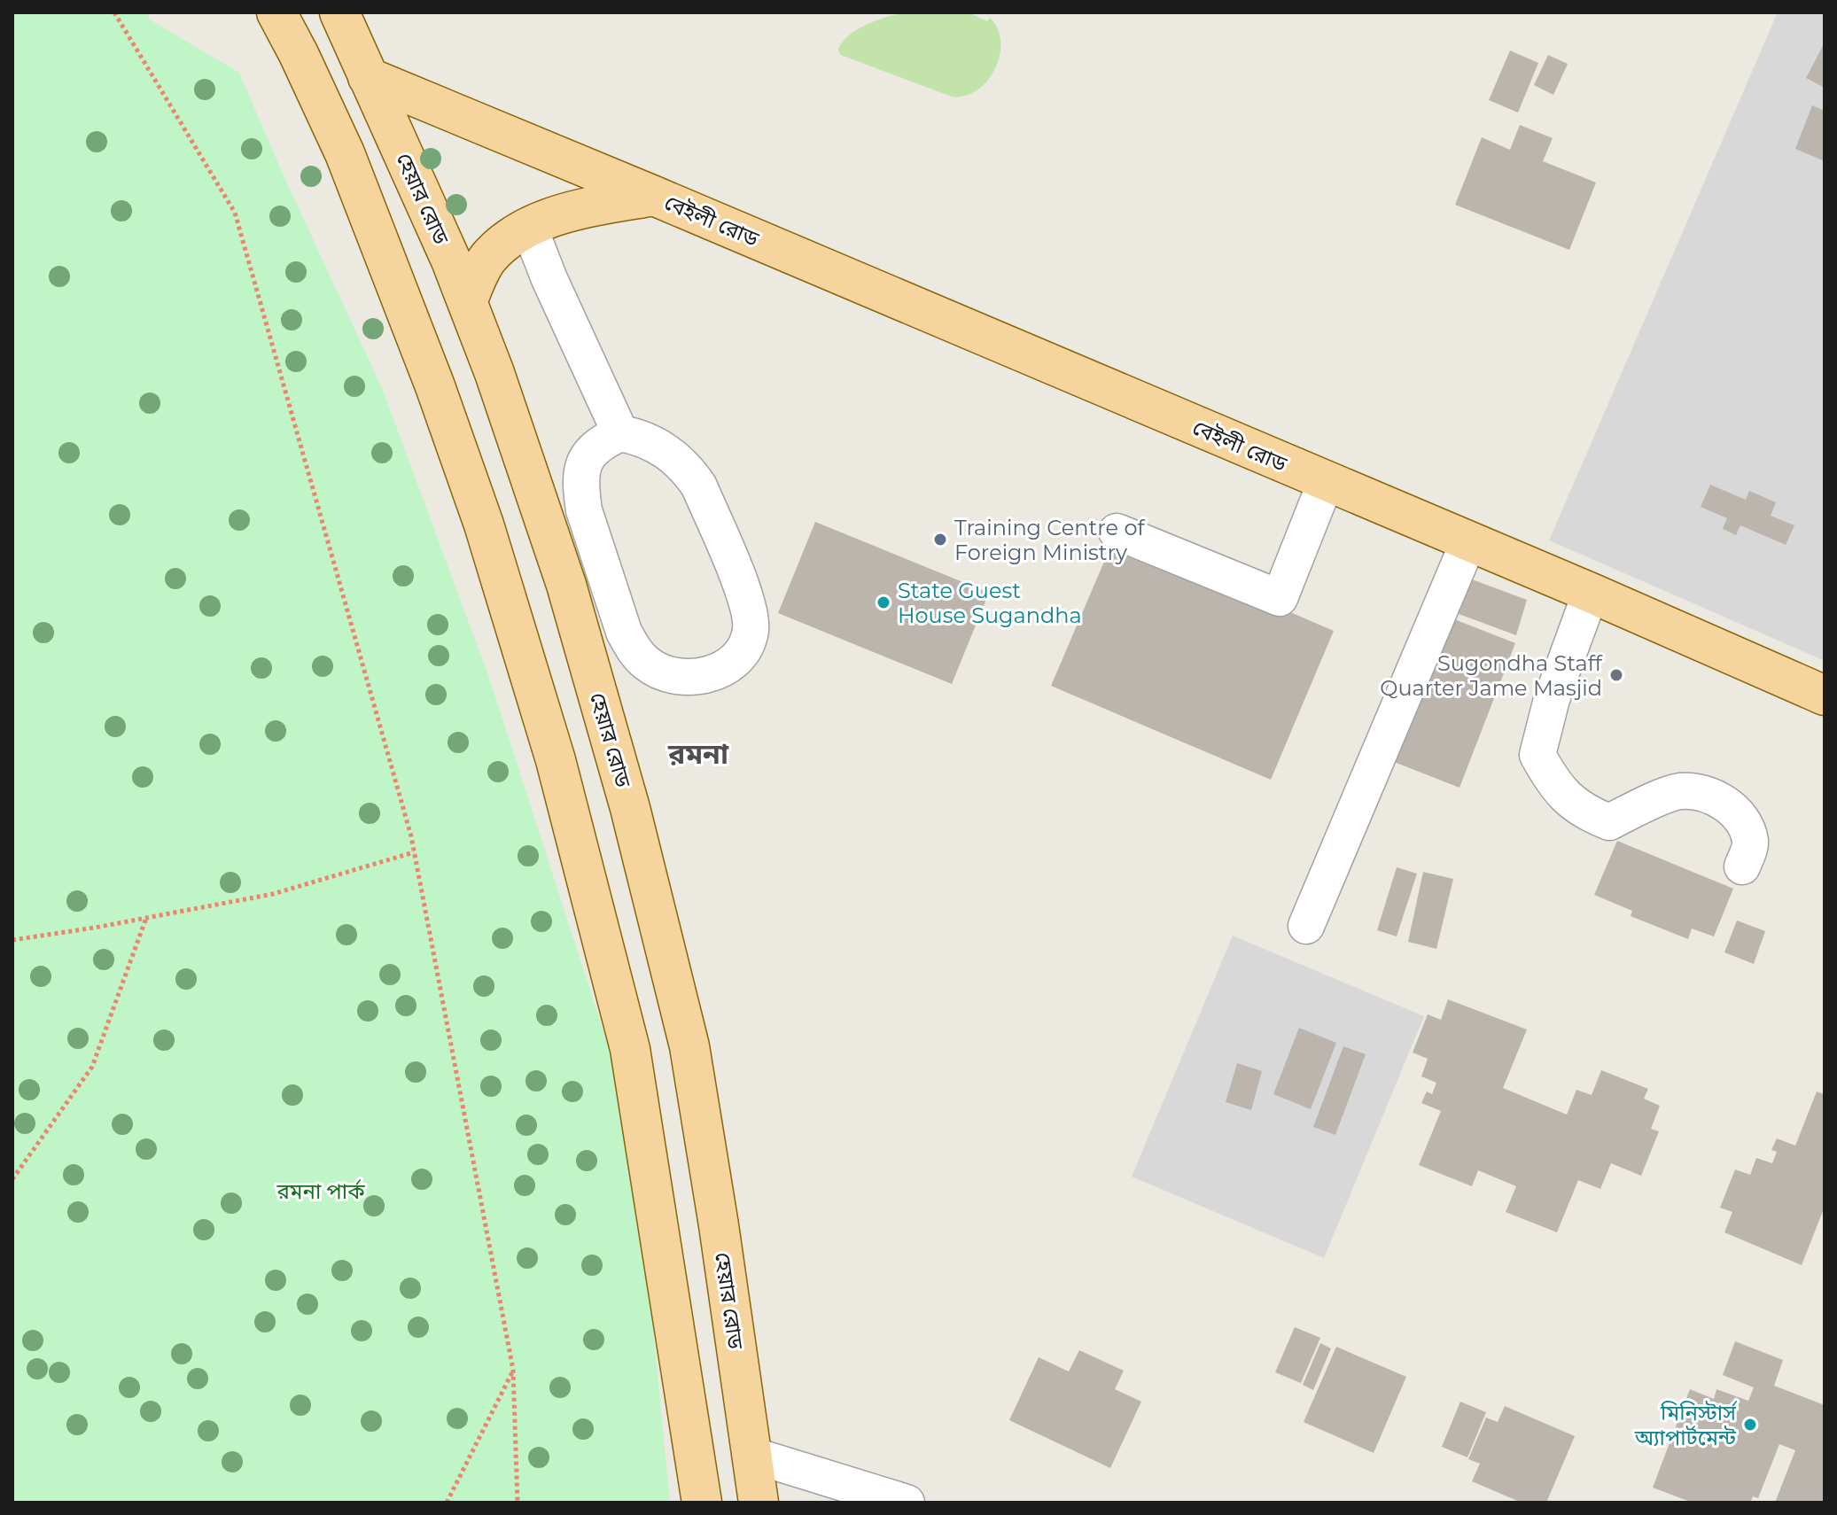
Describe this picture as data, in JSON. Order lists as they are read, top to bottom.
{
  "streets": {
    "main road": ["হেয়ার রোড", "বেইলী রোড"]
  },
  "crossings": [
    ["হেয়ার রোড", "বেইলী রোড"]
  ],
  "districts": ["রমনা"],
  "parks": ["রমনা পার্ক"],
  "places": [
    "Training Centre of Foreign Ministry",
    "State Guest House Sugandha",
    "Sugondha Staff Quarter Jame Masjid",
    "মিনিস্টার্স অ্যাপার্টমেন্ট"
  ]
}
